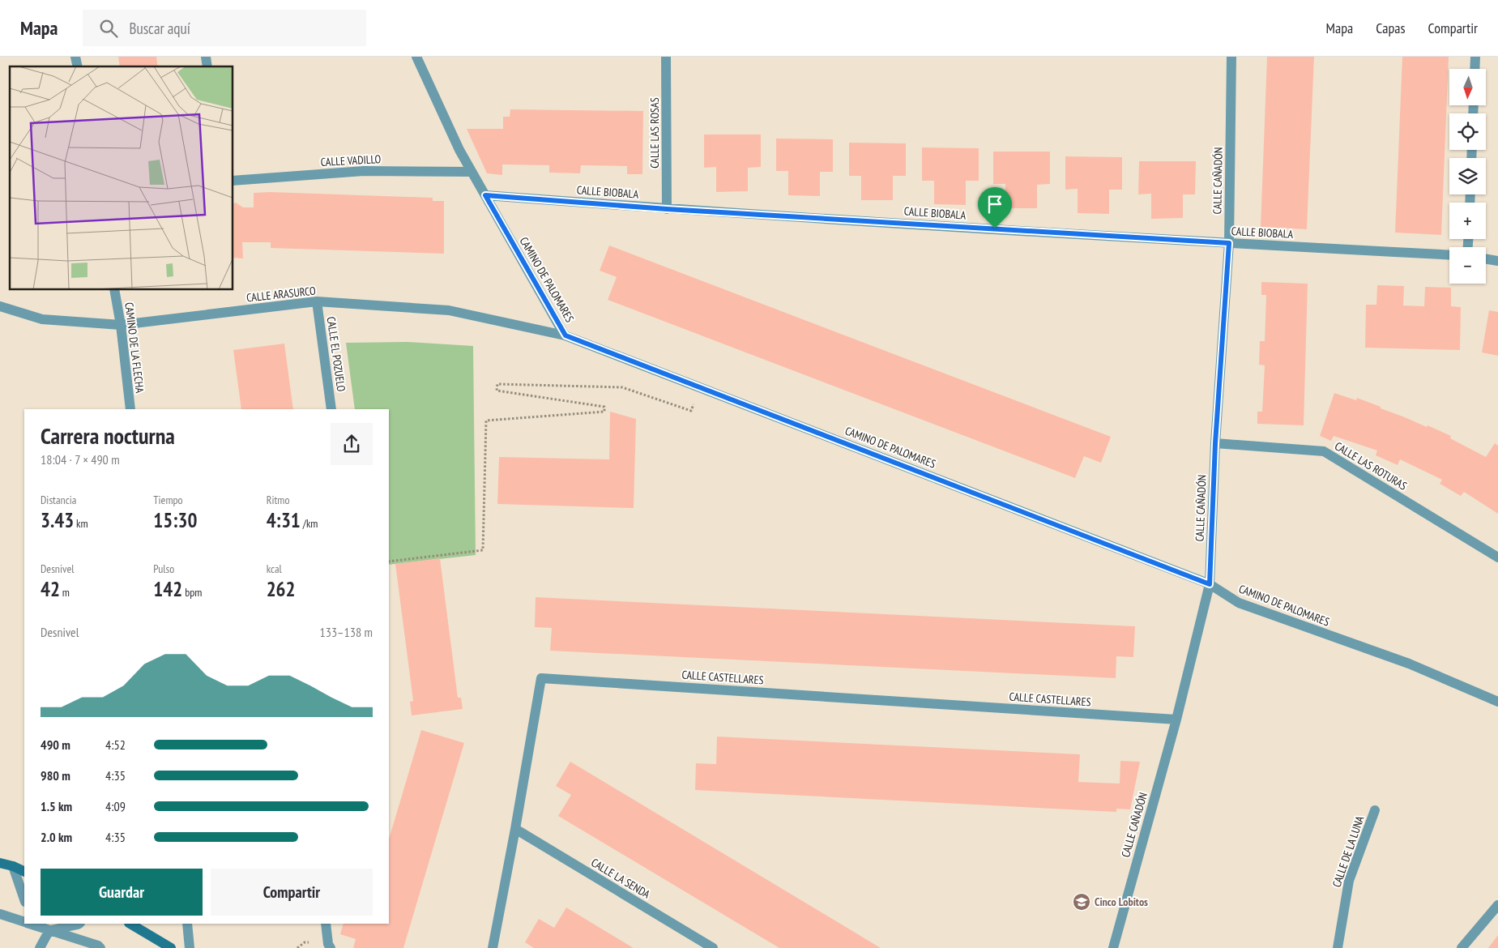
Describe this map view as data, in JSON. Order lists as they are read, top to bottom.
{
  "streets": {
    "street": [
      "CALLE LAS ROSAS",
      "CALLE VADILLO",
      "CALLE CAÑADÓN",
      "CALLE BIOBALA",
      "CAMINO DE PALOMARES",
      "CALLE ARASURCO",
      "CAMINO DE LA FLECHA",
      "CALLE EL POZUELO",
      "CALLE LAS ROTURAS",
      "CALLE CASTELLARES",
      "CALLE DE LA LUNA",
      "CALLE LA SENDA"
    ]
  },
  "crossings": [
    ["CALLE LAS ROSAS", "CALLE BIOBALA"],
    ["CALLE VADILLO", "CAMINO DE PALOMARES"],
    ["CALLE CAÑADÓN", "CALLE BIOBALA"],
    ["CALLE CAÑADÓN", "CAMINO DE PALOMARES"],
    ["CALLE CAÑADÓN", "CALLE LAS ROTURAS"],
    ["CALLE CAÑADÓN", "CALLE CASTELLARES"],
    ["CALLE BIOBALA", "CAMINO DE PALOMARES"],
    ["CAMINO DE PALOMARES", "CALLE ARASURCO"],
    ["CALLE ARASURCO", "CAMINO DE LA FLECHA"],
    ["CALLE ARASURCO", "CALLE EL POZUELO"],
    ["CALLE CASTELLARES", "CALLE LA SENDA"]
  ],
  "places": {
    "school or university": ["Cinco Lobitos"]
  },
  "north": "bottom",
  "page": {
    "header": "Mapa",
    "search": "Buscar aquí",
    "nav": ["Mapa", "Capas", "Compartir"],
    "map_buttons": ["+", "−"],
    "heading": ["Carrera nocturna", "18:04 · 7 × 490 m"],
    "stats": [
      ["Distancia", "3.43 km"],
      ["Tiempo", "15:30"],
      ["Ritmo", "4:31 /km"],
      ["Desnivel", "42 m"],
      ["Pulso", "142 bpm"],
      ["kcal", "262"]
    ],
    "chart": ["Desnivel", "133–138 m"],
    "list": [
      {
        "name": "490 m",
        "note": "4:52"
      },
      {
        "name": "980 m",
        "note": "4:35"
      },
      {
        "name": "1.5 km",
        "note": "4:09"
      },
      {
        "name": "2.0 km",
        "note": "4:35"
      }
    ],
    "buttons": ["Guardar", "Compartir"]
  }
}
